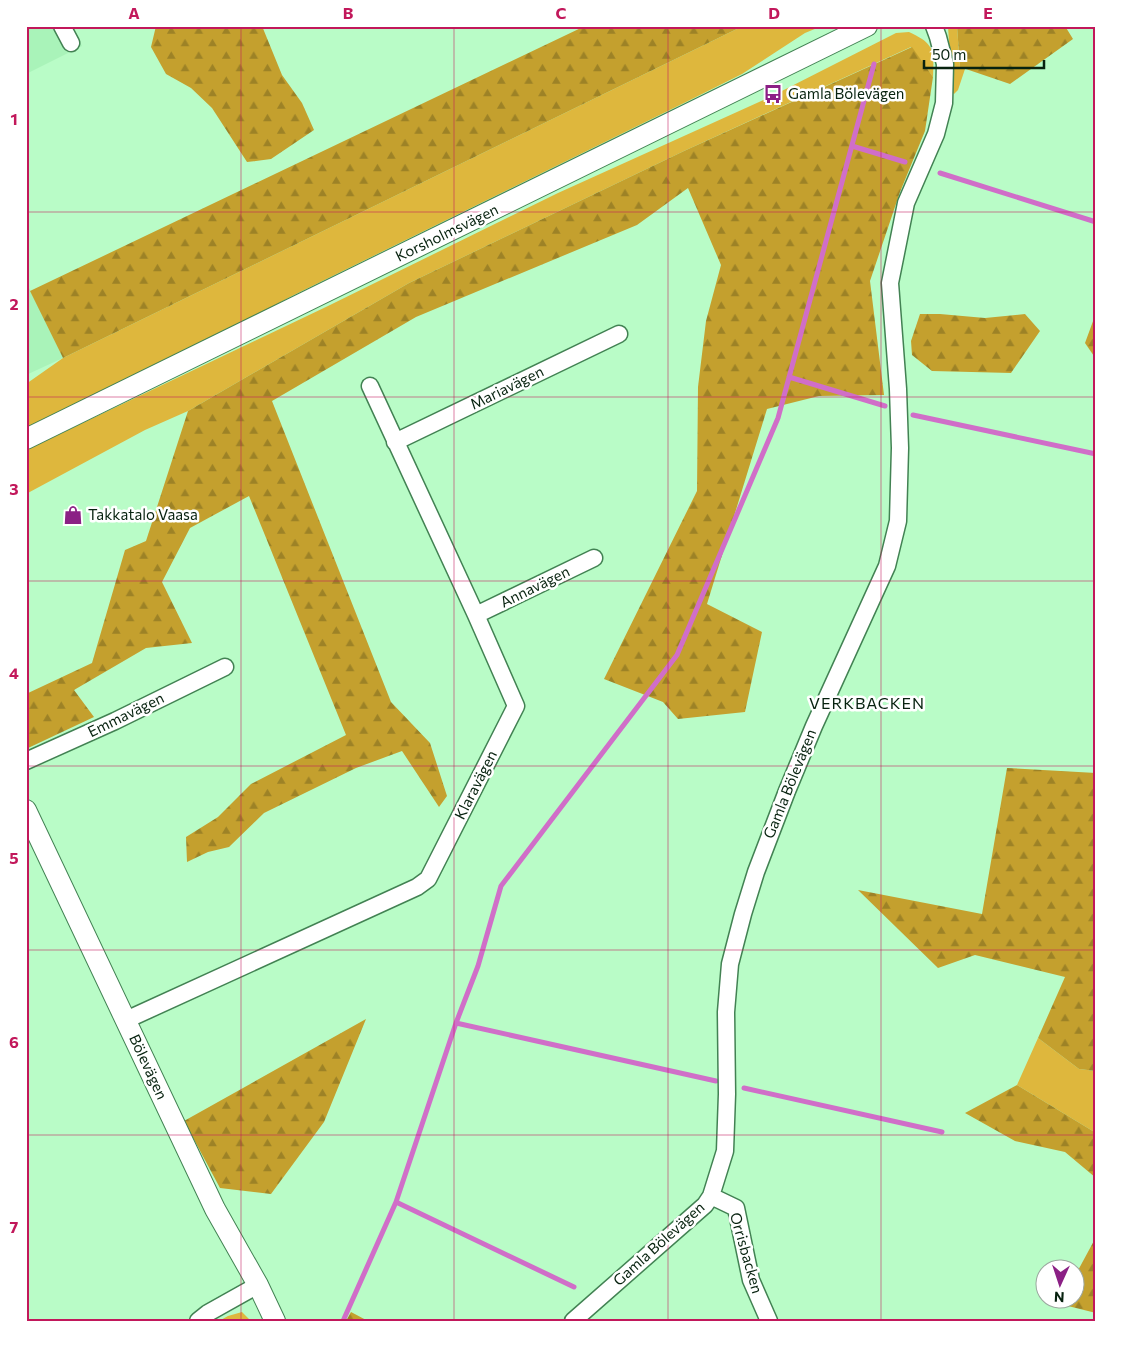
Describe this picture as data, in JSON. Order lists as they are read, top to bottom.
{
  "streets": {
    "main road": ["Korsholmsvägen", "Bölevägen"],
    "street": [
      "Mariavägen",
      "Annavägen",
      "Emmavägen",
      "Gamla Bölevägen",
      "Klaravägen",
      "Orrisbacken"
    ]
  },
  "crossings": [
    ["Mariavägen", "Klaravägen"],
    ["Annavägen", "Klaravägen"],
    ["Gamla Bölevägen", "Orrisbacken"],
    ["Klaravägen", "Bölevägen"]
  ],
  "districts": ["VERKBACKEN"],
  "places": {
    "bus stop": ["Gamla Bölevägen"],
    "shop": ["Takkatalo Vaasa"]
  },
  "scale_bar": "50 m",
  "north": "bottom",
  "grid": {
    "columns": [
      "A",
      "B",
      "C",
      "D",
      "E"
    ],
    "rows": [
      "1",
      "2",
      "3",
      "4",
      "5",
      "6",
      "7"
    ]
  }
}
